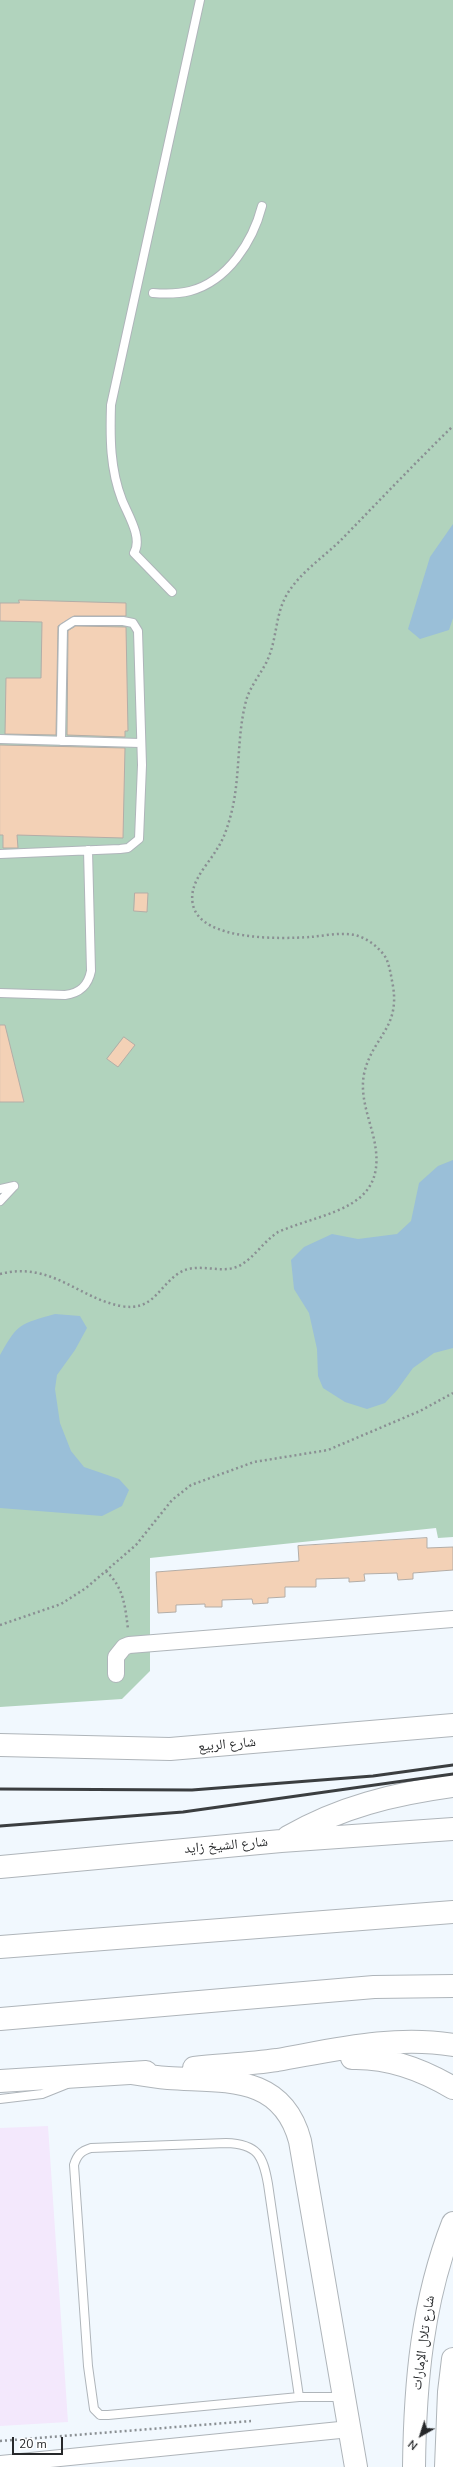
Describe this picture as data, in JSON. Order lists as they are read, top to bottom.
{
  "streets": {
    "main road": ["شارع الربيع", "شارع الشيخ زايد", "شارع تلال الإمارات"]
  },
  "scale_bar": "20 m",
  "north": "bottom left"
}
